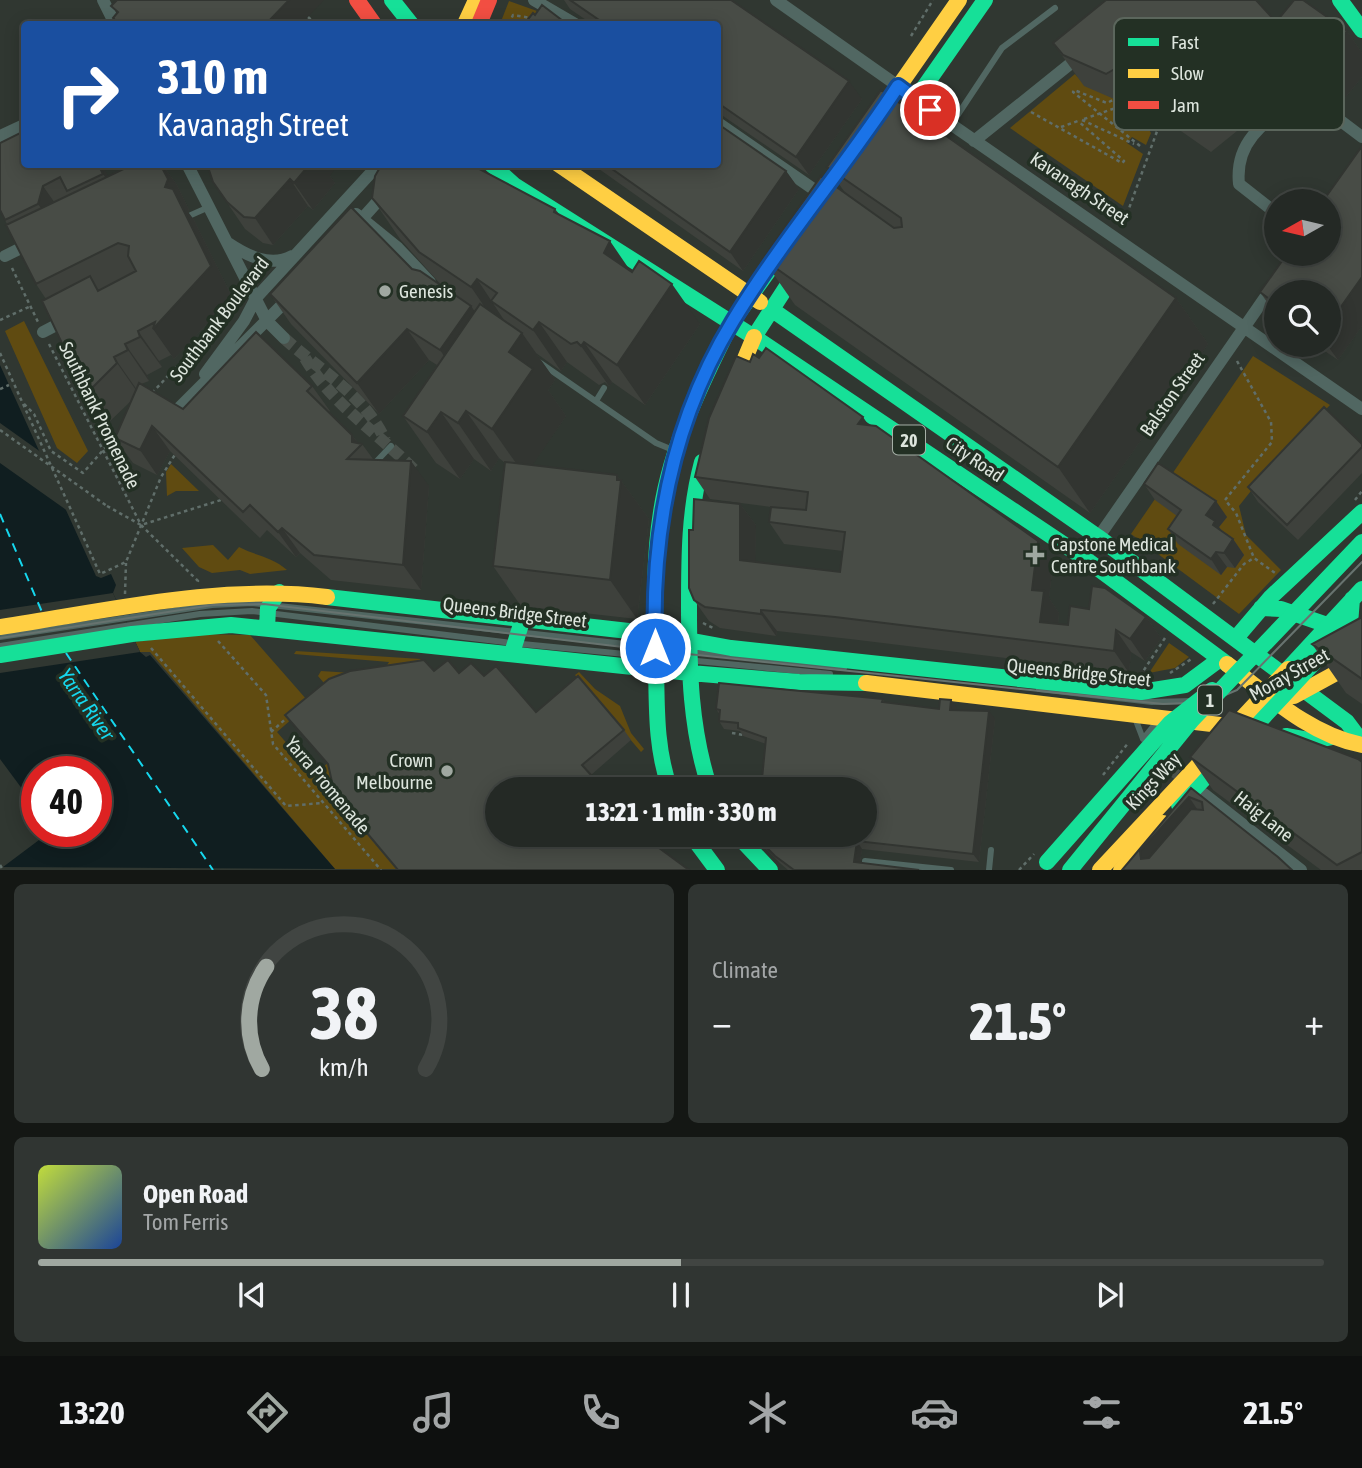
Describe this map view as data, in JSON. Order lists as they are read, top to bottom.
{
  "streets": {
    "main road": [
      "Kavanagh Street",
      "20",
      "City Road",
      "Queens Bridge Street",
      "Moray Street",
      "1",
      "Kings Way"
    ],
    "street": ["Southbank Boulevard", "Balston Street", "Haig Lane"],
    "path": ["Southbank Promenade", "Yarra Promenade"]
  },
  "crossings": [
    ["Kavanagh Street", "Balston Street"],
    ["Balston Street", "City Road"],
    ["City Road", "Queens Bridge Street"],
    ["City Road", "Moray Street"],
    ["City Road", "Kings Way"],
    ["Queens Bridge Street", "Moray Street"],
    ["Queens Bridge Street", "Kings Way"]
  ],
  "water": ["Yarra River"],
  "places": {
    "other": ["Genesis", "Crown Melbourne"],
    "health": ["Capstone Medical Centre Southbank"]
  },
  "legend": ["Fast", "Slow", "Jam"],
  "north": "left",
  "page": {
    "turn": ["310 m", "Kavanagh Street"],
    "limit": "40",
    "trip": "13:21 · 1 min · 330 m",
    "tile": "Climate",
    "heat": ["−", "21.5°", "+"],
    "song": ["Open Road", "Tom Ferris"],
    "tabs": ["13:20", "21.5°"],
    "gauge": ["38", "km/h"]
  }
}
